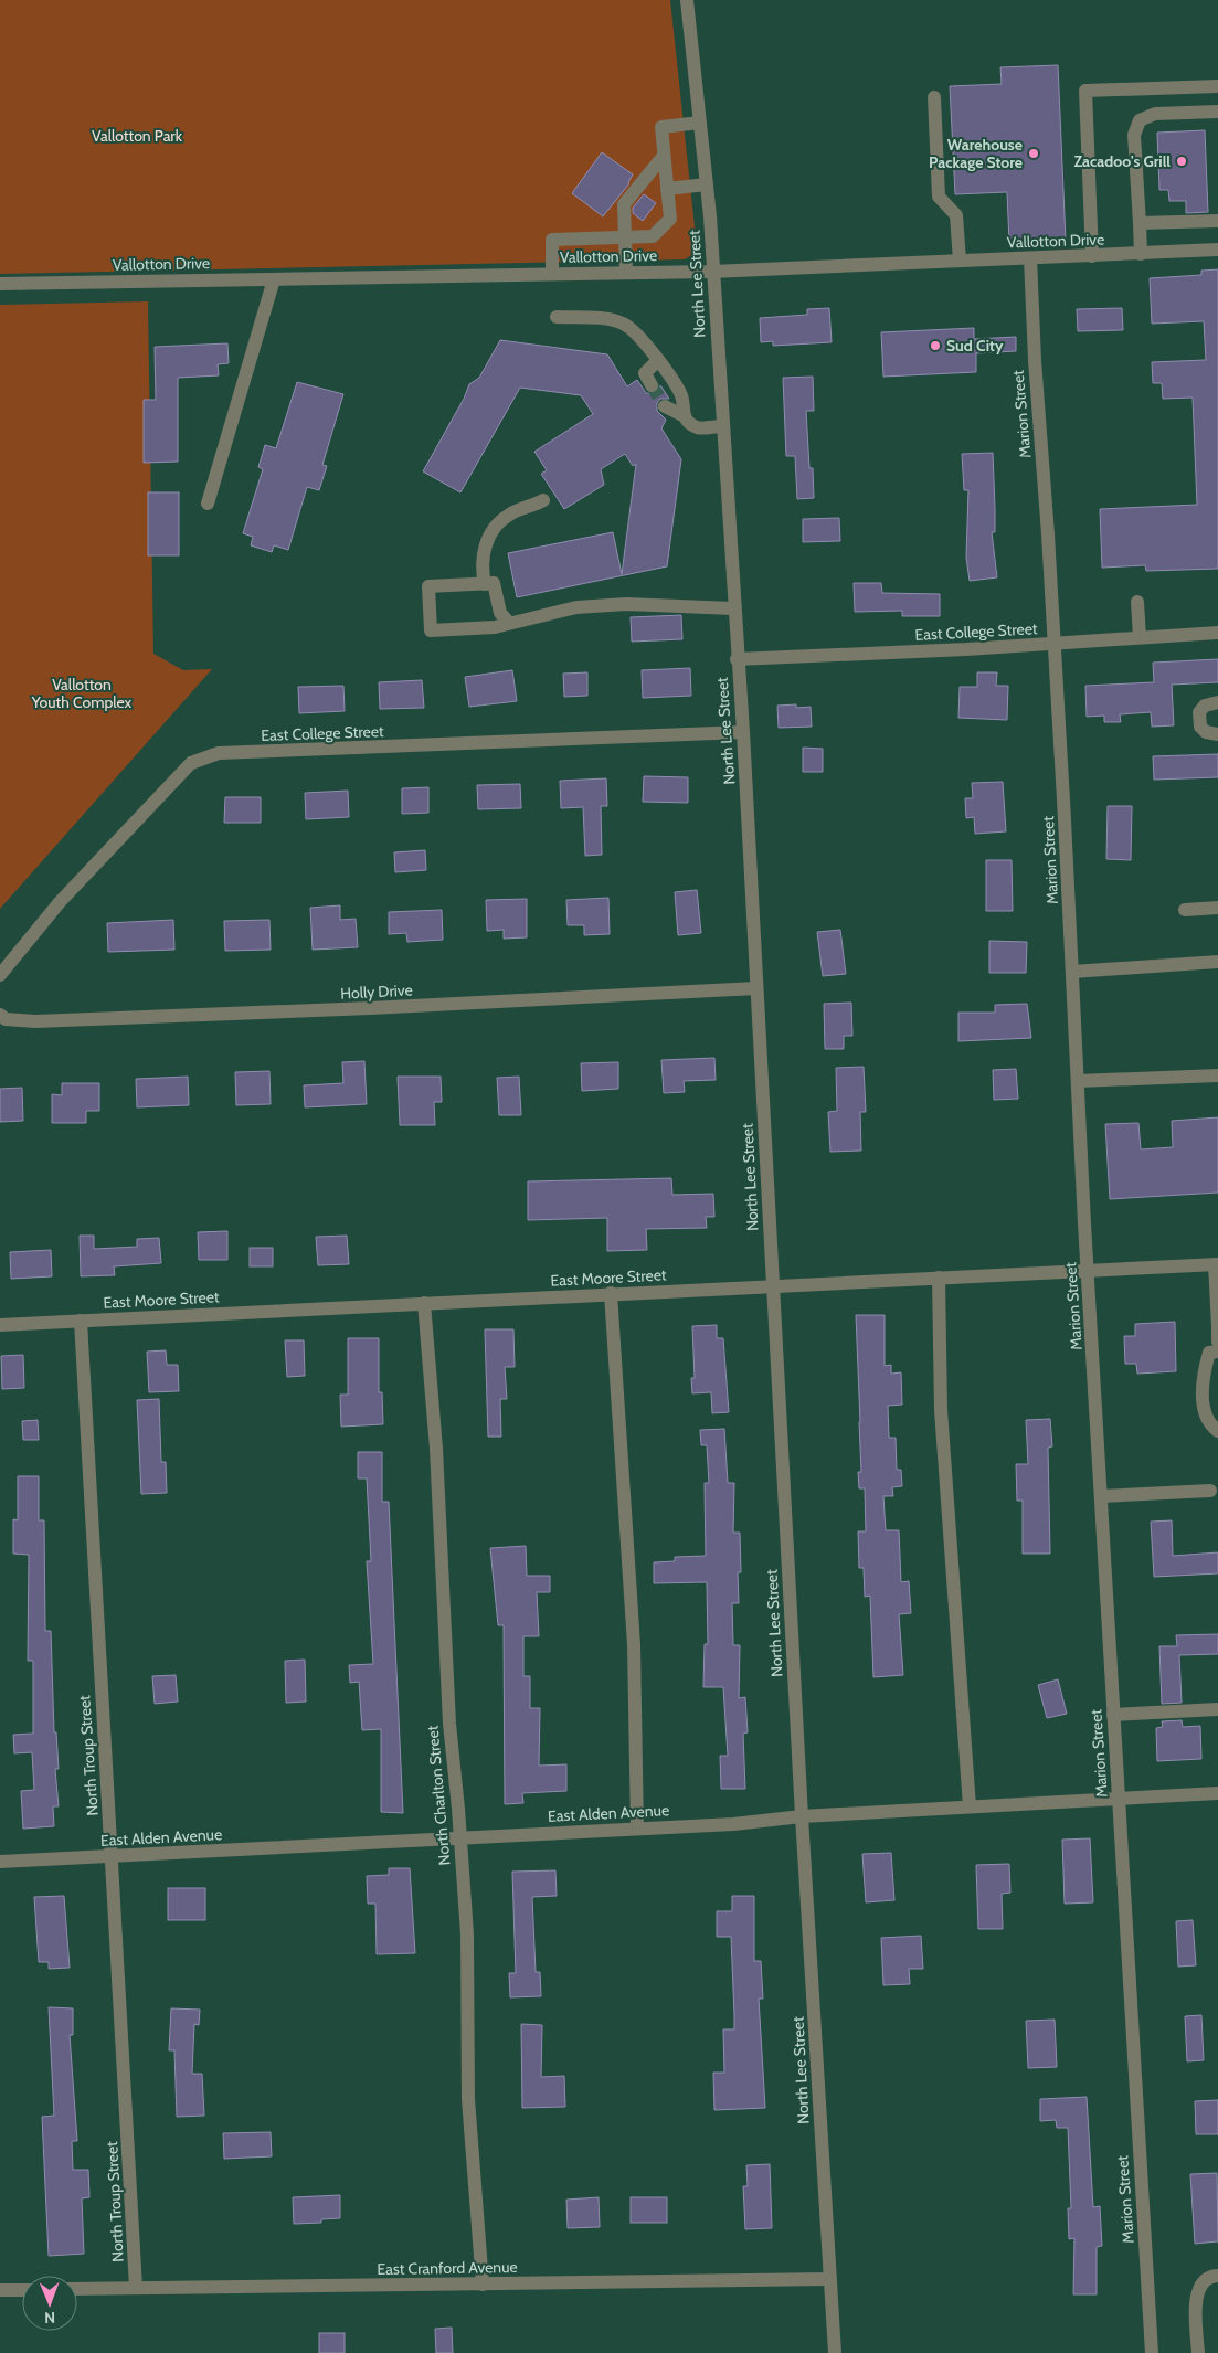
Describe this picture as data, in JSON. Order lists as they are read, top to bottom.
{
  "streets": {
    "street": [
      "Vallotton Drive",
      "North Lee Street",
      "Marion Street",
      "East College Street",
      "Holly Drive",
      "East Moore Street",
      "North Troup Street",
      "North Charlton Street",
      "East Alden Avenue",
      "East Cranford Avenue"
    ]
  },
  "crossings": [
    ["Vallotton Drive", "North Lee Street"],
    ["Vallotton Drive", "Marion Street"],
    ["North Lee Street", "East College Street"],
    ["North Lee Street", "Holly Drive"],
    ["North Lee Street", "East Moore Street"],
    ["North Lee Street", "East Alden Avenue"],
    ["North Lee Street", "East Cranford Avenue"],
    ["Marion Street", "East College Street"],
    ["Marion Street", "East Moore Street"],
    ["Marion Street", "East Alden Avenue"],
    ["East Moore Street", "North Troup Street"],
    ["East Moore Street", "North Charlton Street"],
    ["North Troup Street", "East Alden Avenue"],
    ["North Troup Street", "East Cranford Avenue"],
    ["North Charlton Street", "East Alden Avenue"],
    ["North Charlton Street", "East Cranford Avenue"]
  ],
  "parks": ["Vallotton Park", "Vallotton Youth Complex"],
  "places": ["Warehouse Package Store", "Zacadoo's Grill", "Sud City"],
  "north": "bottom"
}
